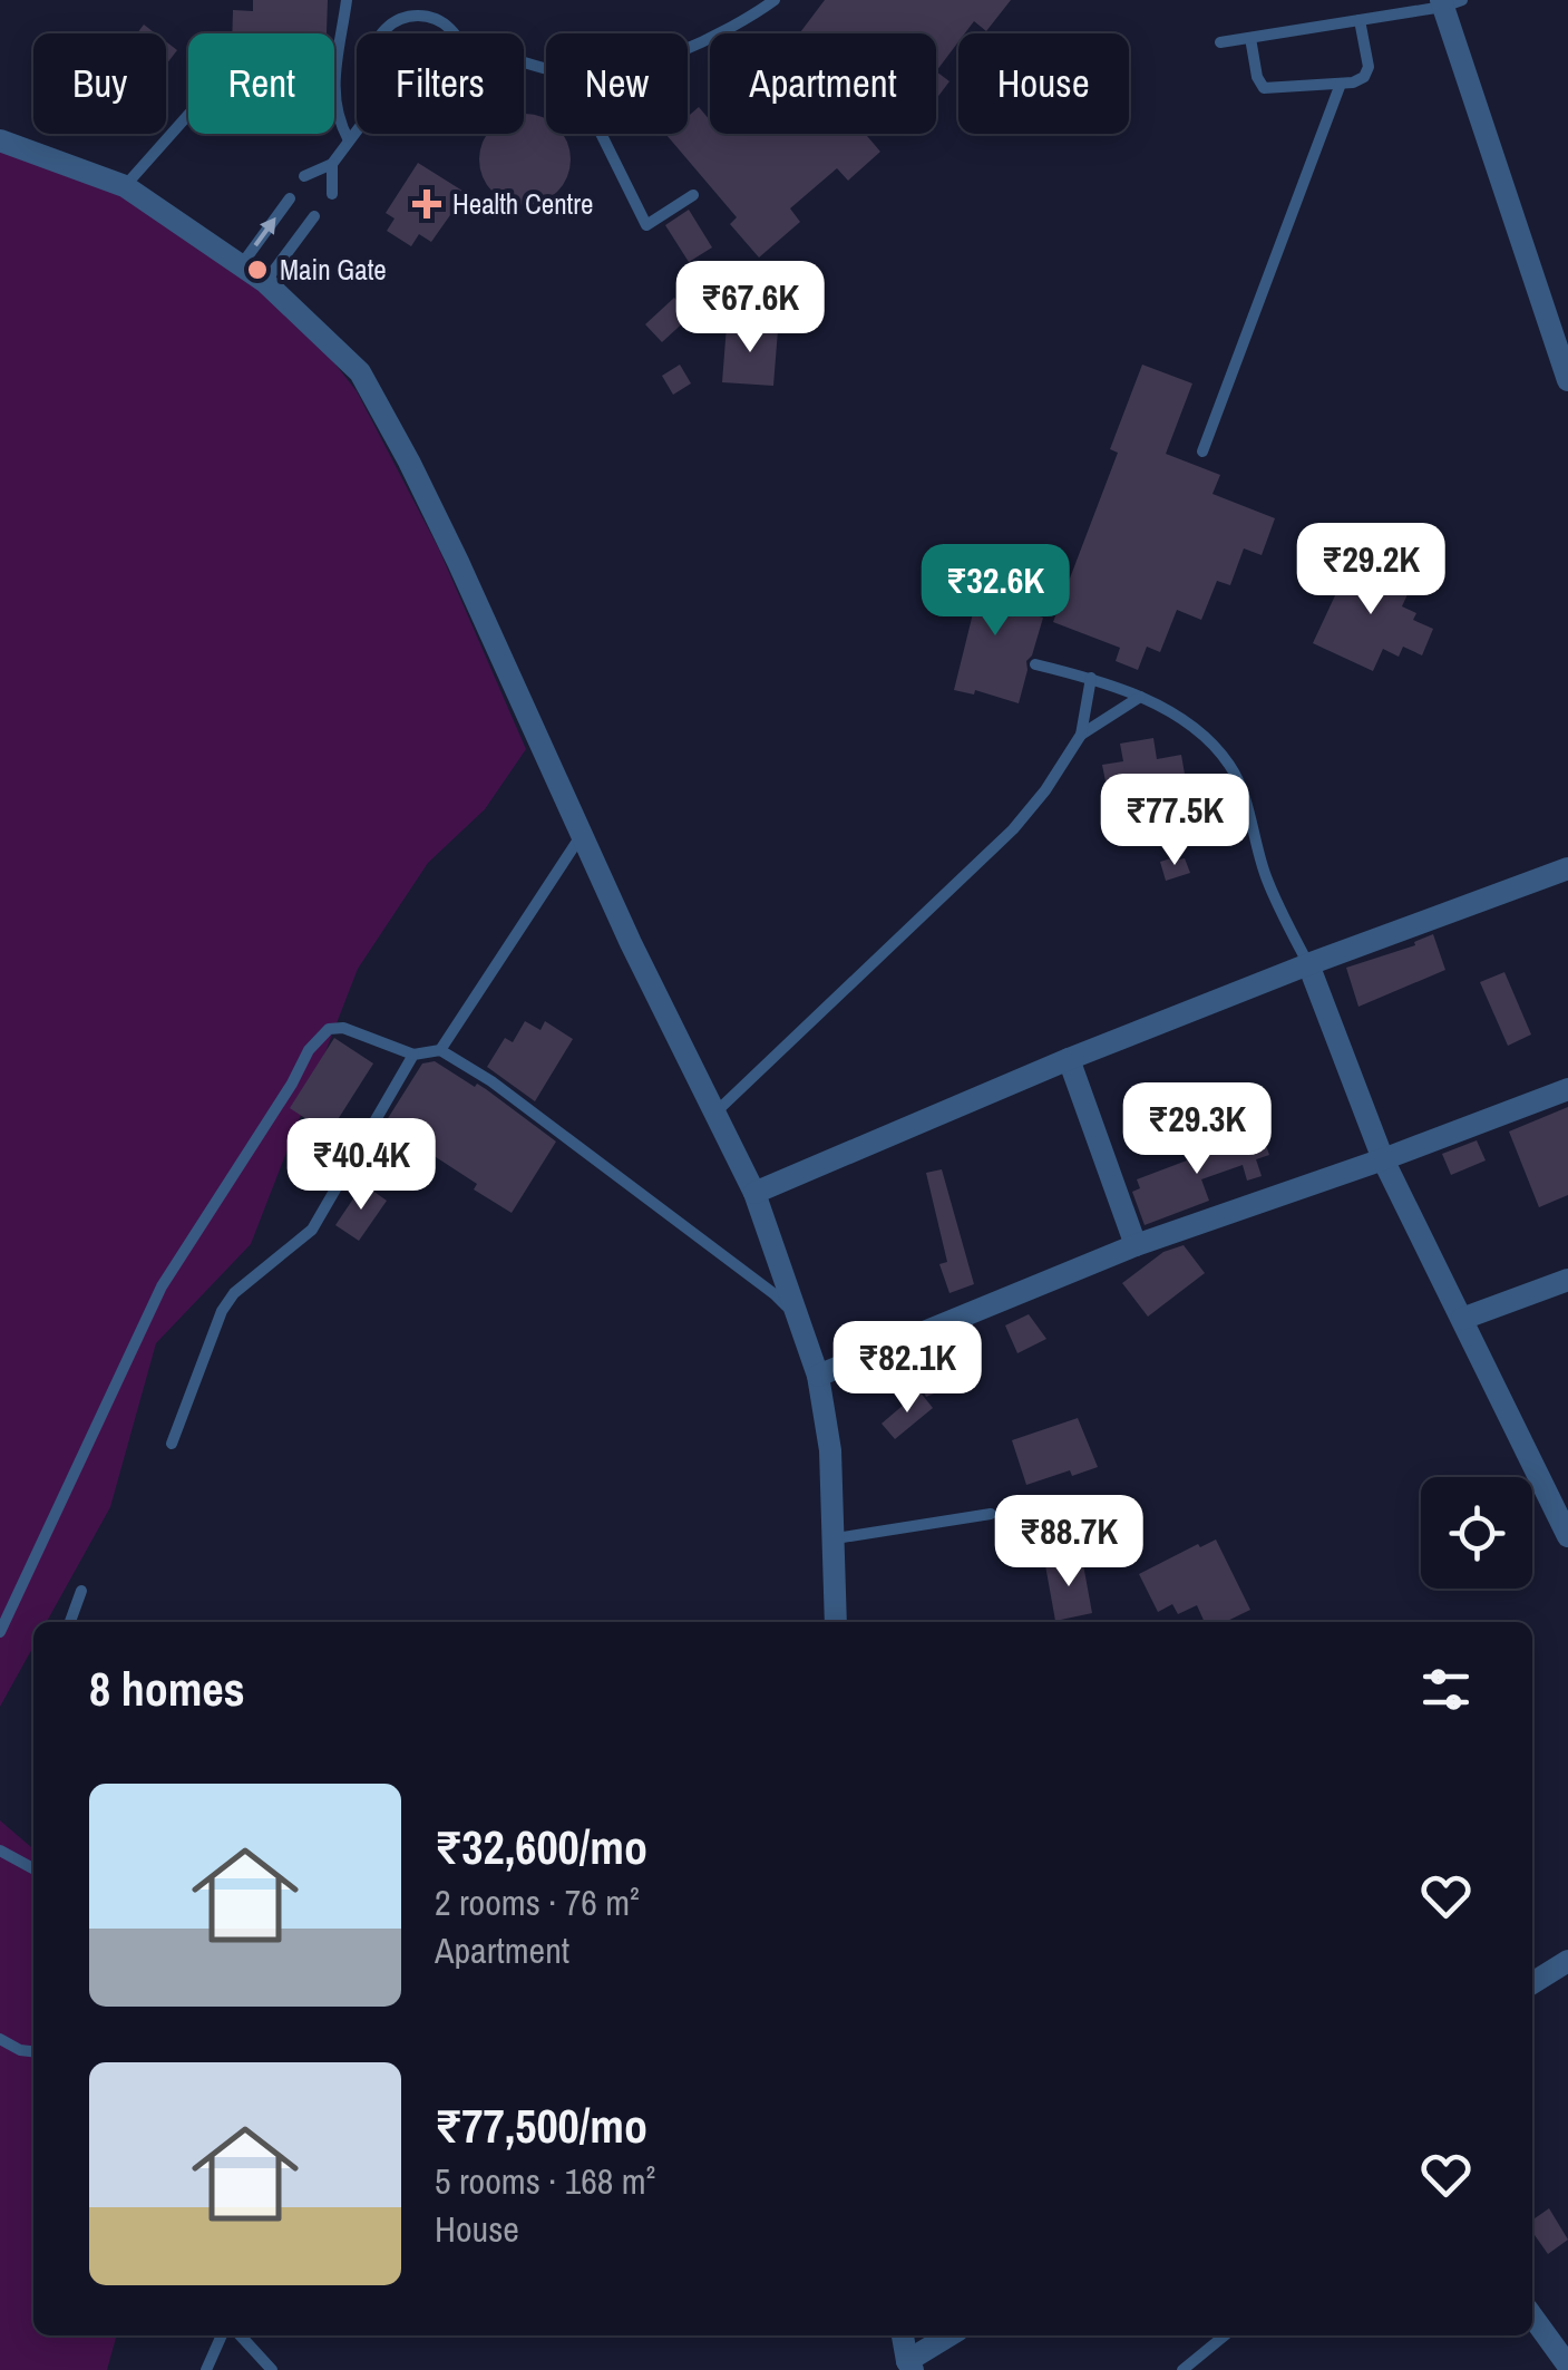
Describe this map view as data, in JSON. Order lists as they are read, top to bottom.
{
  "places": {
    "health": ["Health Centre"],
    "other": ["Main Gate"]
  },
  "page": {
    "chip": [
      "Buy",
      "Rent",
      "Filters",
      "New",
      "Apartment",
      "House"
    ],
    "price": [
      "₹67.6K",
      "₹29.2K",
      "₹32.6K",
      "₹77.5K",
      "₹29.3K",
      "₹40.4K",
      "₹82.1K",
      "₹88.7K"
    ],
    "heading": "8 homes",
    "list": [
      {
        "name": "₹32,600/mo",
        "note": "2 rooms · 76 m² · Apartment"
      },
      {
        "name": "₹77,500/mo",
        "note": "5 rooms · 168 m² · House"
      }
    ]
  }
}
